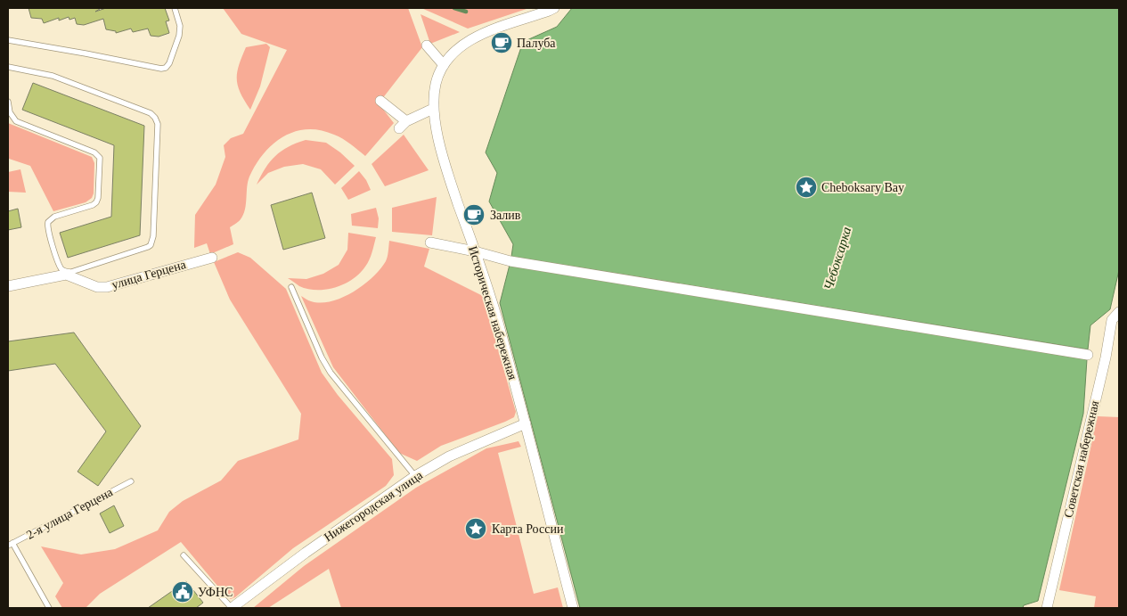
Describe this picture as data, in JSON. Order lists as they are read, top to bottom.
{
  "streets": {
    "street": [
      "улица Герцена",
      "Историческая набережная",
      "Советская набережная",
      "Нижегородская улица"
    ],
    "lane": ["2-я улица Герцена"]
  },
  "crossings": [
    ["Историческая набережная", "Нижегородская улица"]
  ],
  "water": ["Чебоксарка"],
  "places": {
    "cafe": ["Палуба", "Залив"],
    "place": ["Cheboksary Bay", "Карта России"],
    "public building": ["УФНС"]
  }
}
